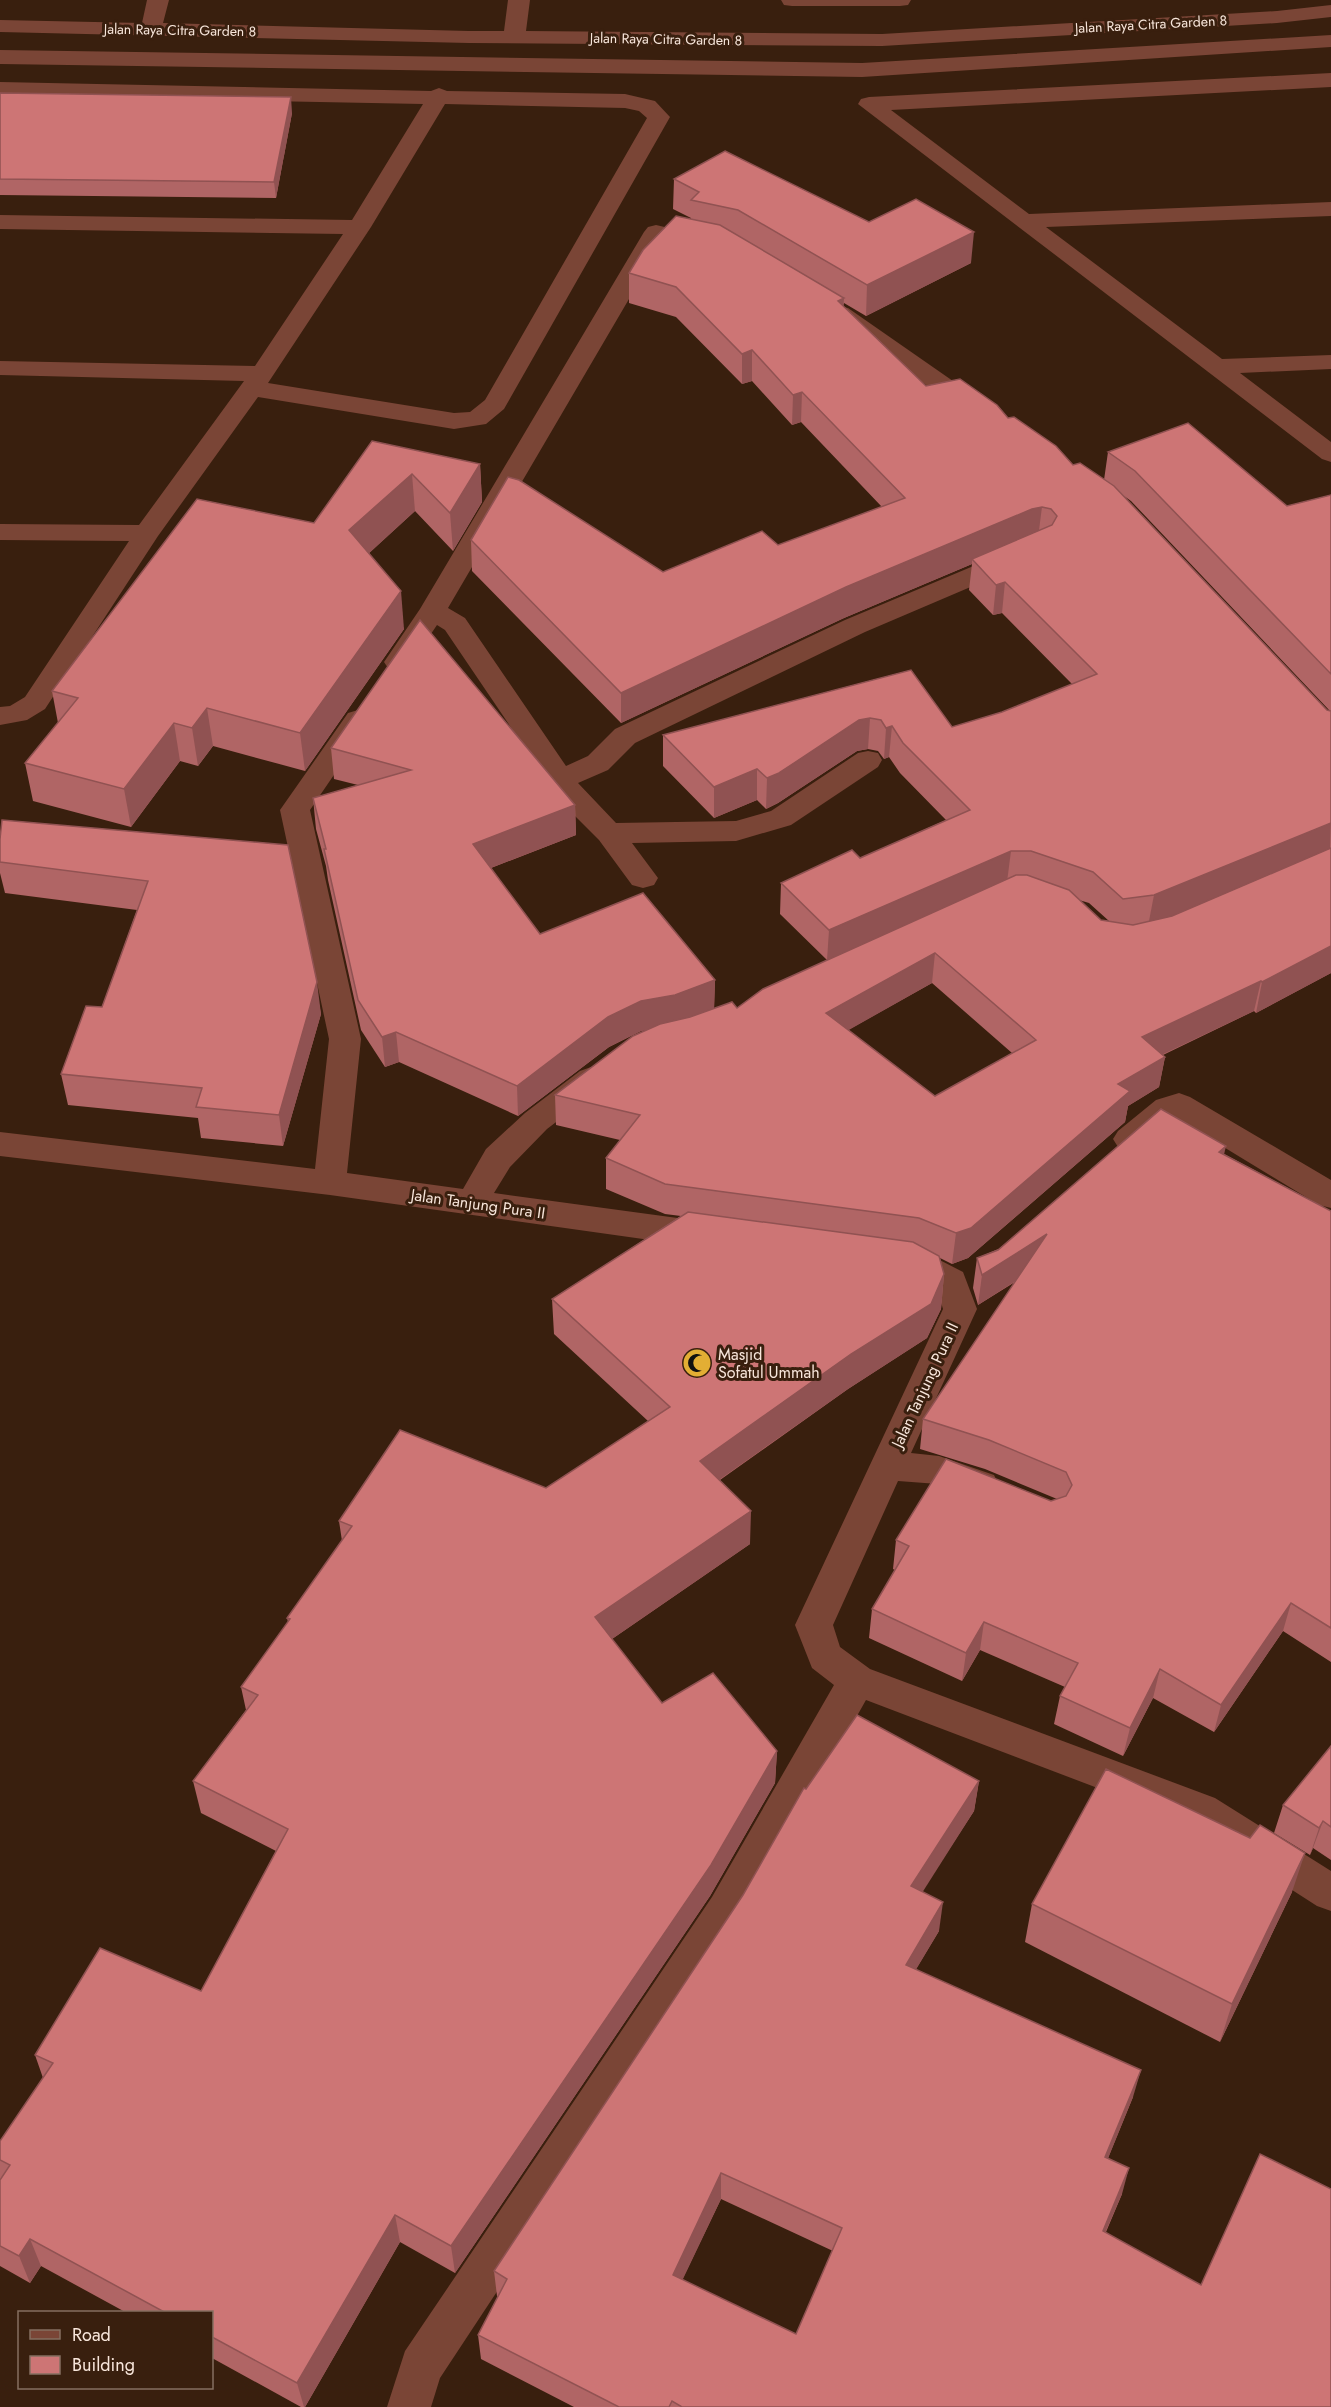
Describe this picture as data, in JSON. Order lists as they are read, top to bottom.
{
  "streets": {
    "street": ["Jalan Raya Citra Garden 8", "Jalan Tanjung Pura II"]
  },
  "places": {
    "mosque": ["Masjid Sofatul Ummah"]
  },
  "legend": ["Road", "Building"]
}
